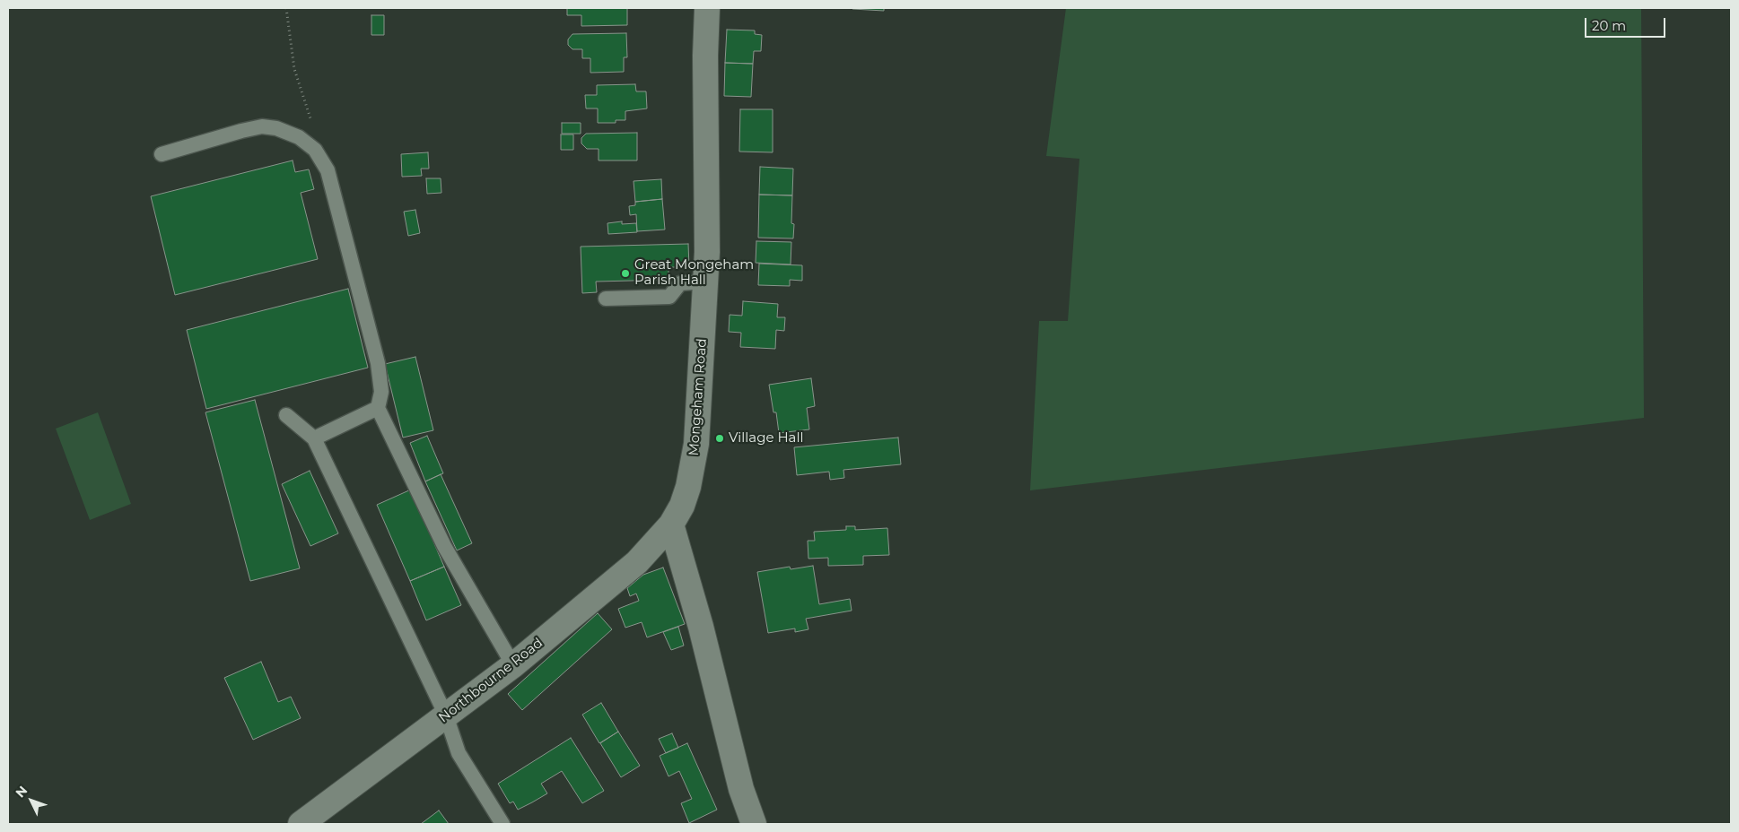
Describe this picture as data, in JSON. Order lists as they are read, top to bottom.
{
  "streets": {
    "street": ["Mongeham Road", "Northbourne Road"]
  },
  "crossings": [
    ["Mongeham Road", "Northbourne Road"]
  ],
  "places": ["Great Mongeham Parish Hall", "Village Hall"],
  "scale_bar": "20 m",
  "north": "top left"
}
